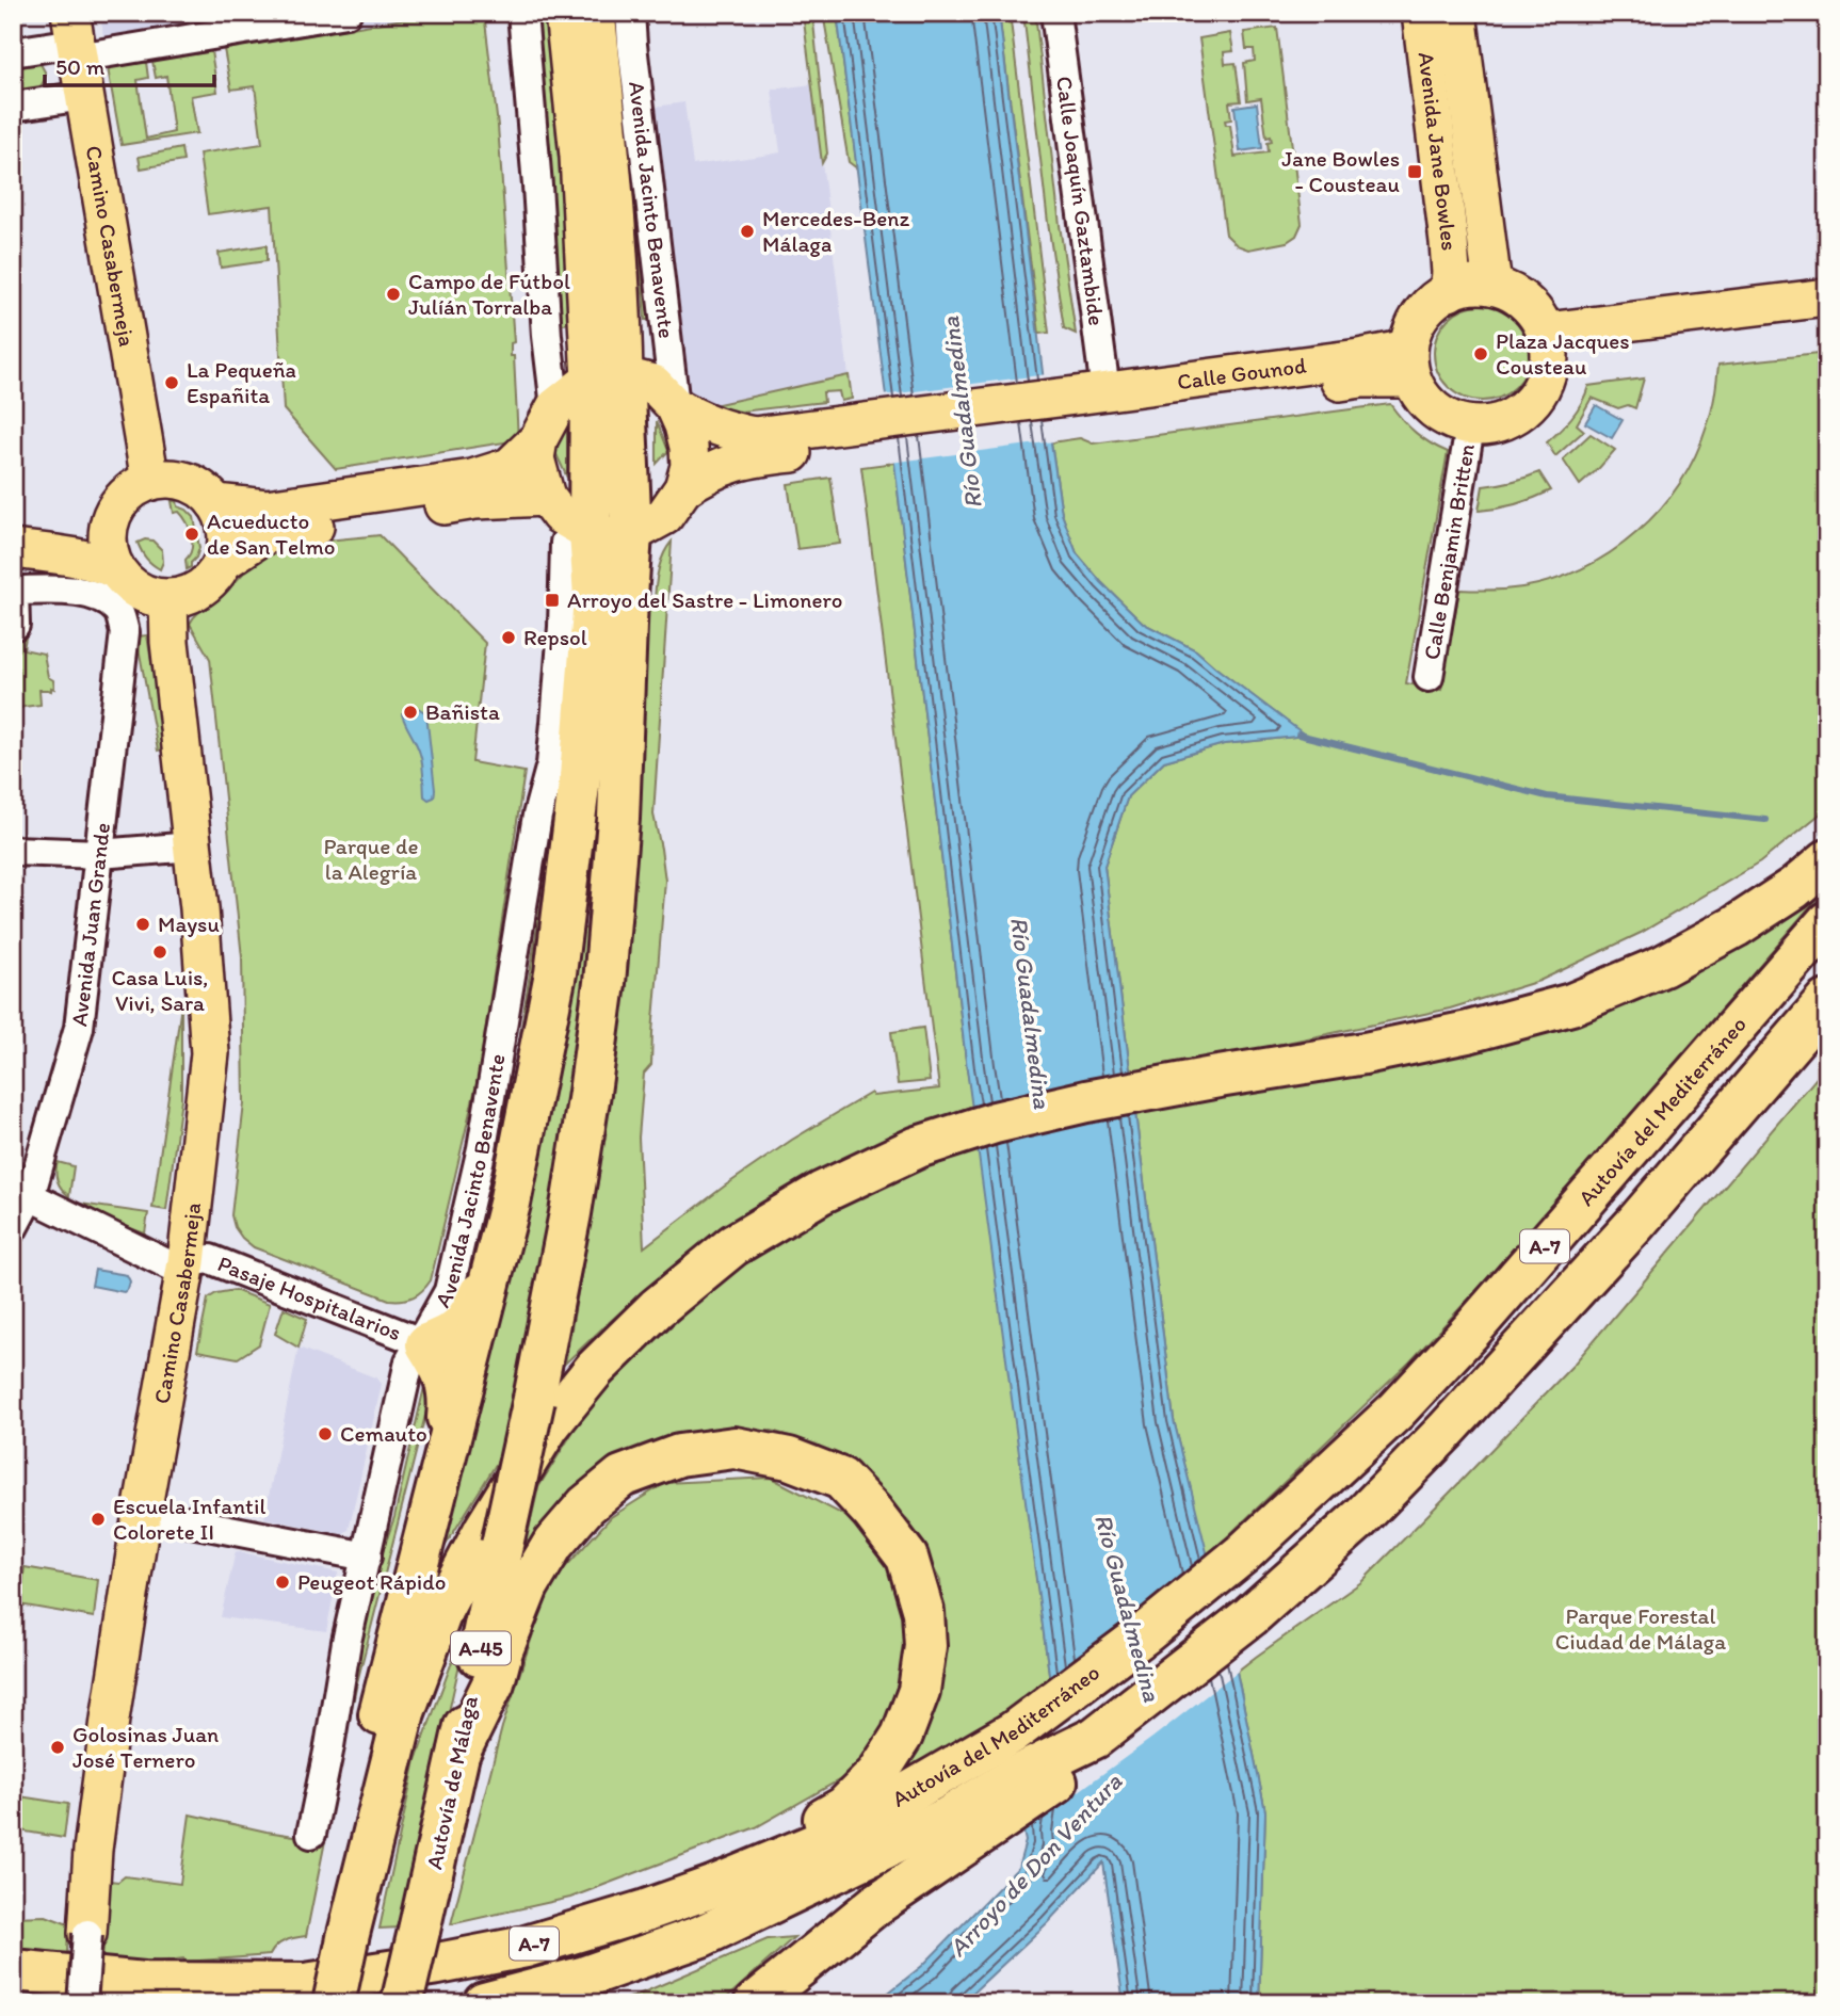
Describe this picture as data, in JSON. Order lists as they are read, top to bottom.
{
  "streets": {
    "highway": [
      "Avenida Jacinto Benavente",
      "Autovía del Mediterráneo",
      "A-7",
      "A-45",
      "Autovía de Málaga"
    ],
    "main road": ["Avenida Jane Bowles", "Camino Casabermeja", "Calle Gounod"],
    "street": [
      "Calle Joaquín Gaztambide",
      "Calle Benjamin Britten",
      "Avenida Juan Grande",
      "Pasaje Hospitalarios"
    ]
  },
  "crossings": [
    ["Avenida Jane Bowles", "Calle Gounod"],
    ["Avenida Jane Bowles", "Calle Benjamin Britten"],
    ["Calle Joaquín Gaztambide", "Calle Gounod"],
    ["Avenida Jacinto Benavente", "Pasaje Hospitalarios"],
    ["Avenida Jacinto Benavente", "Autovía de Málaga"],
    ["Camino Casabermeja", "Pasaje Hospitalarios"],
    ["Calle Gounod", "Calle Benjamin Britten"],
    ["Avenida Juan Grande", "Pasaje Hospitalarios"],
    ["Autovía del Mediterráneo", "A-7"]
  ],
  "water": ["Río Guadalmedina", "Arroyo de Don Ventura"],
  "parks": ["Parque de la Alegría", "Parque Forestal Ciudad de Málaga"],
  "places": {
    "transit": ["Jane Bowles - Cousteau", "Arroyo del Sastre - Limonero"],
    "other": [
      "Mercedes-Benz Málaga",
      "Campo de Fútbol Julíán Torralba",
      "Plaza Jacques Cousteau",
      "La Pequeña Españita",
      "Acueducto de San Telmo",
      "Repsol",
      "Bañista",
      "Maysu",
      "Casa Luis, Vivi, Sara",
      "Cemauto",
      "Escuela Infantil Colorete II",
      "Peugeot Rápido",
      "Golosinas Juan José Ternero"
    ]
  },
  "scale_bar": "50 m"
}
